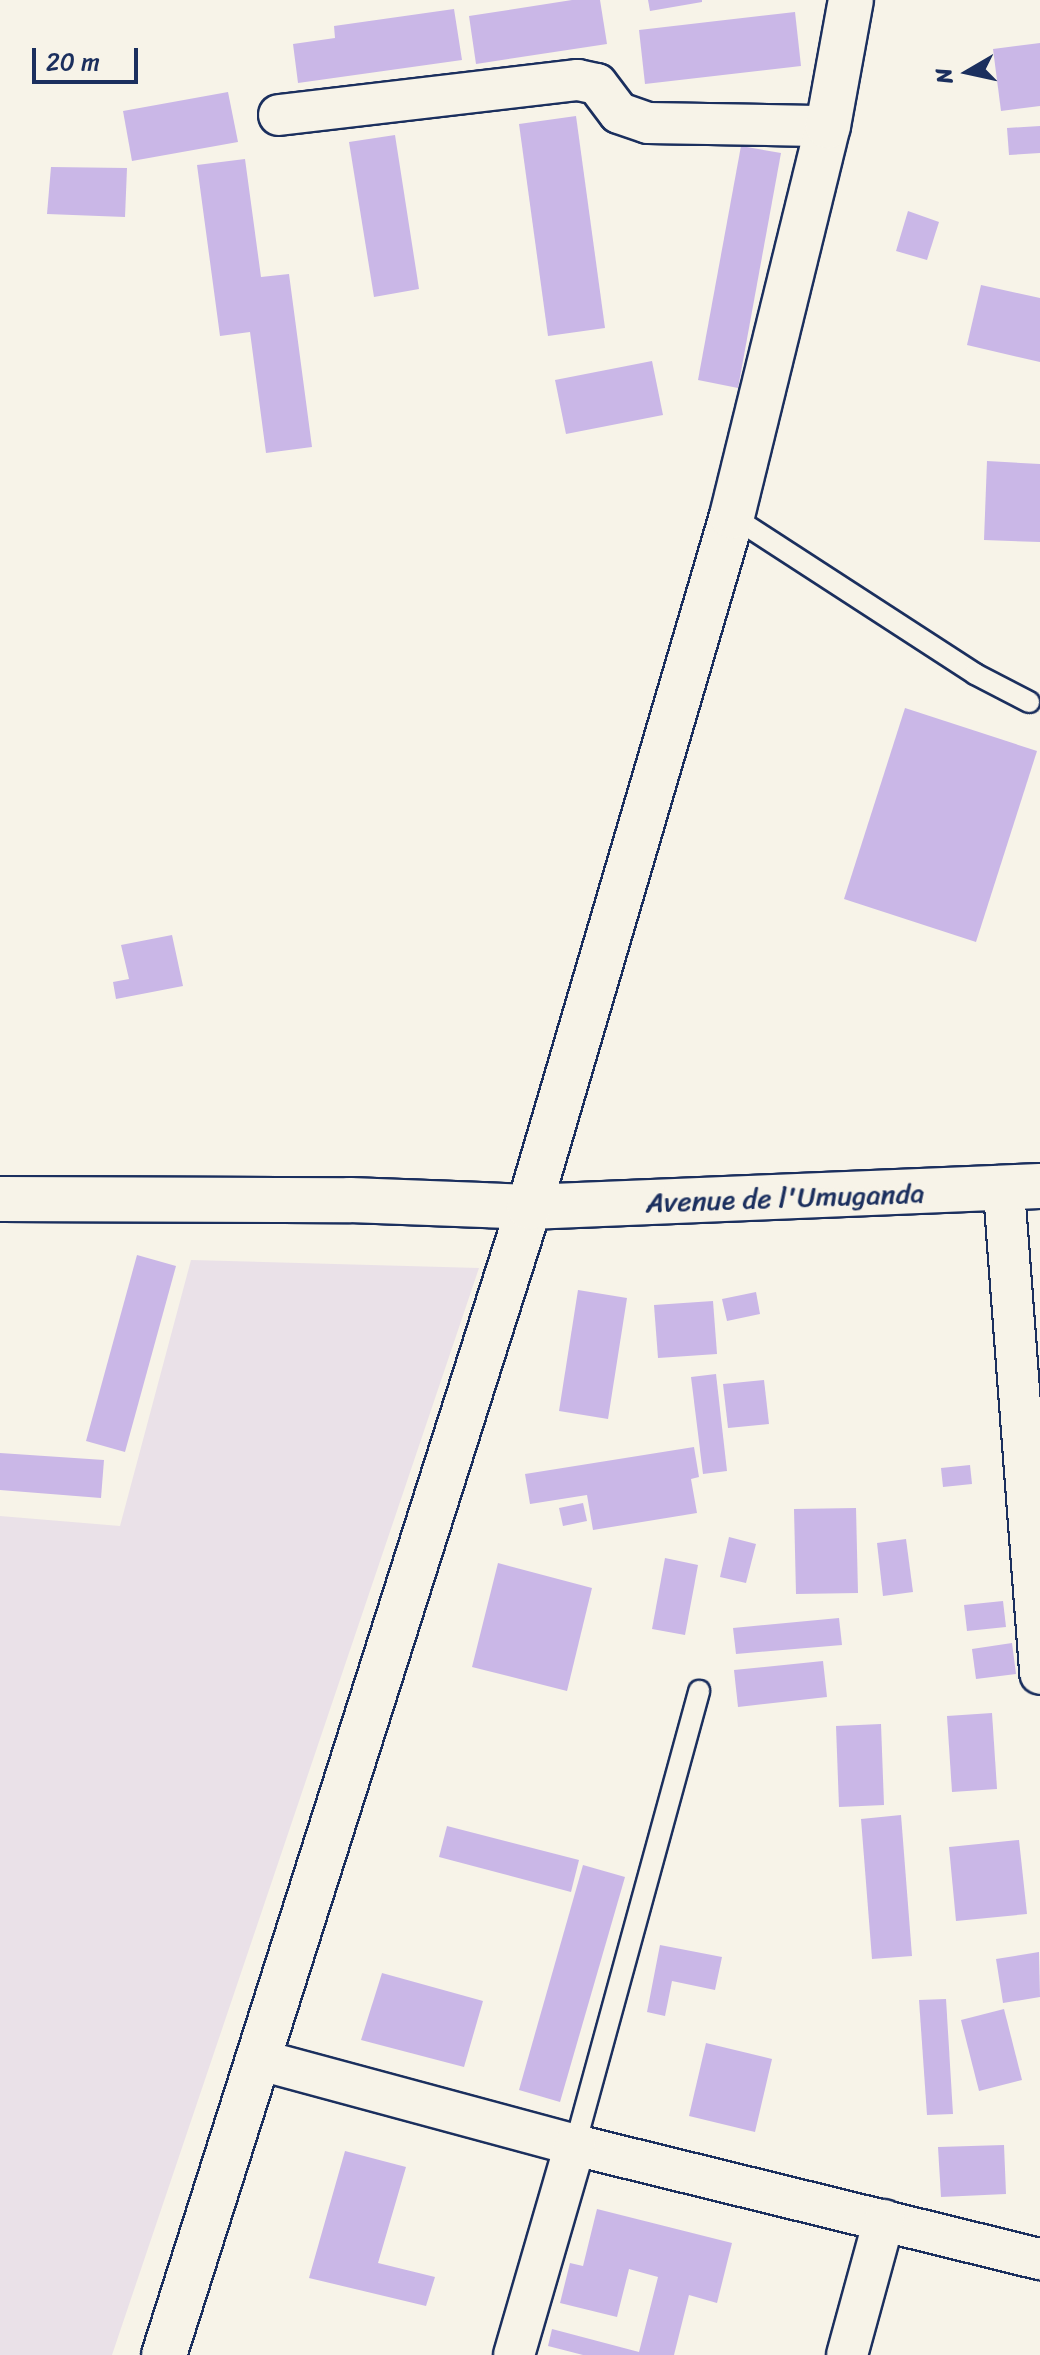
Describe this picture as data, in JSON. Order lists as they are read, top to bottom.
{
  "streets": {
    "street": ["Avenue de l'Umuganda"]
  },
  "scale_bar": "20 m",
  "north": "left"
}
